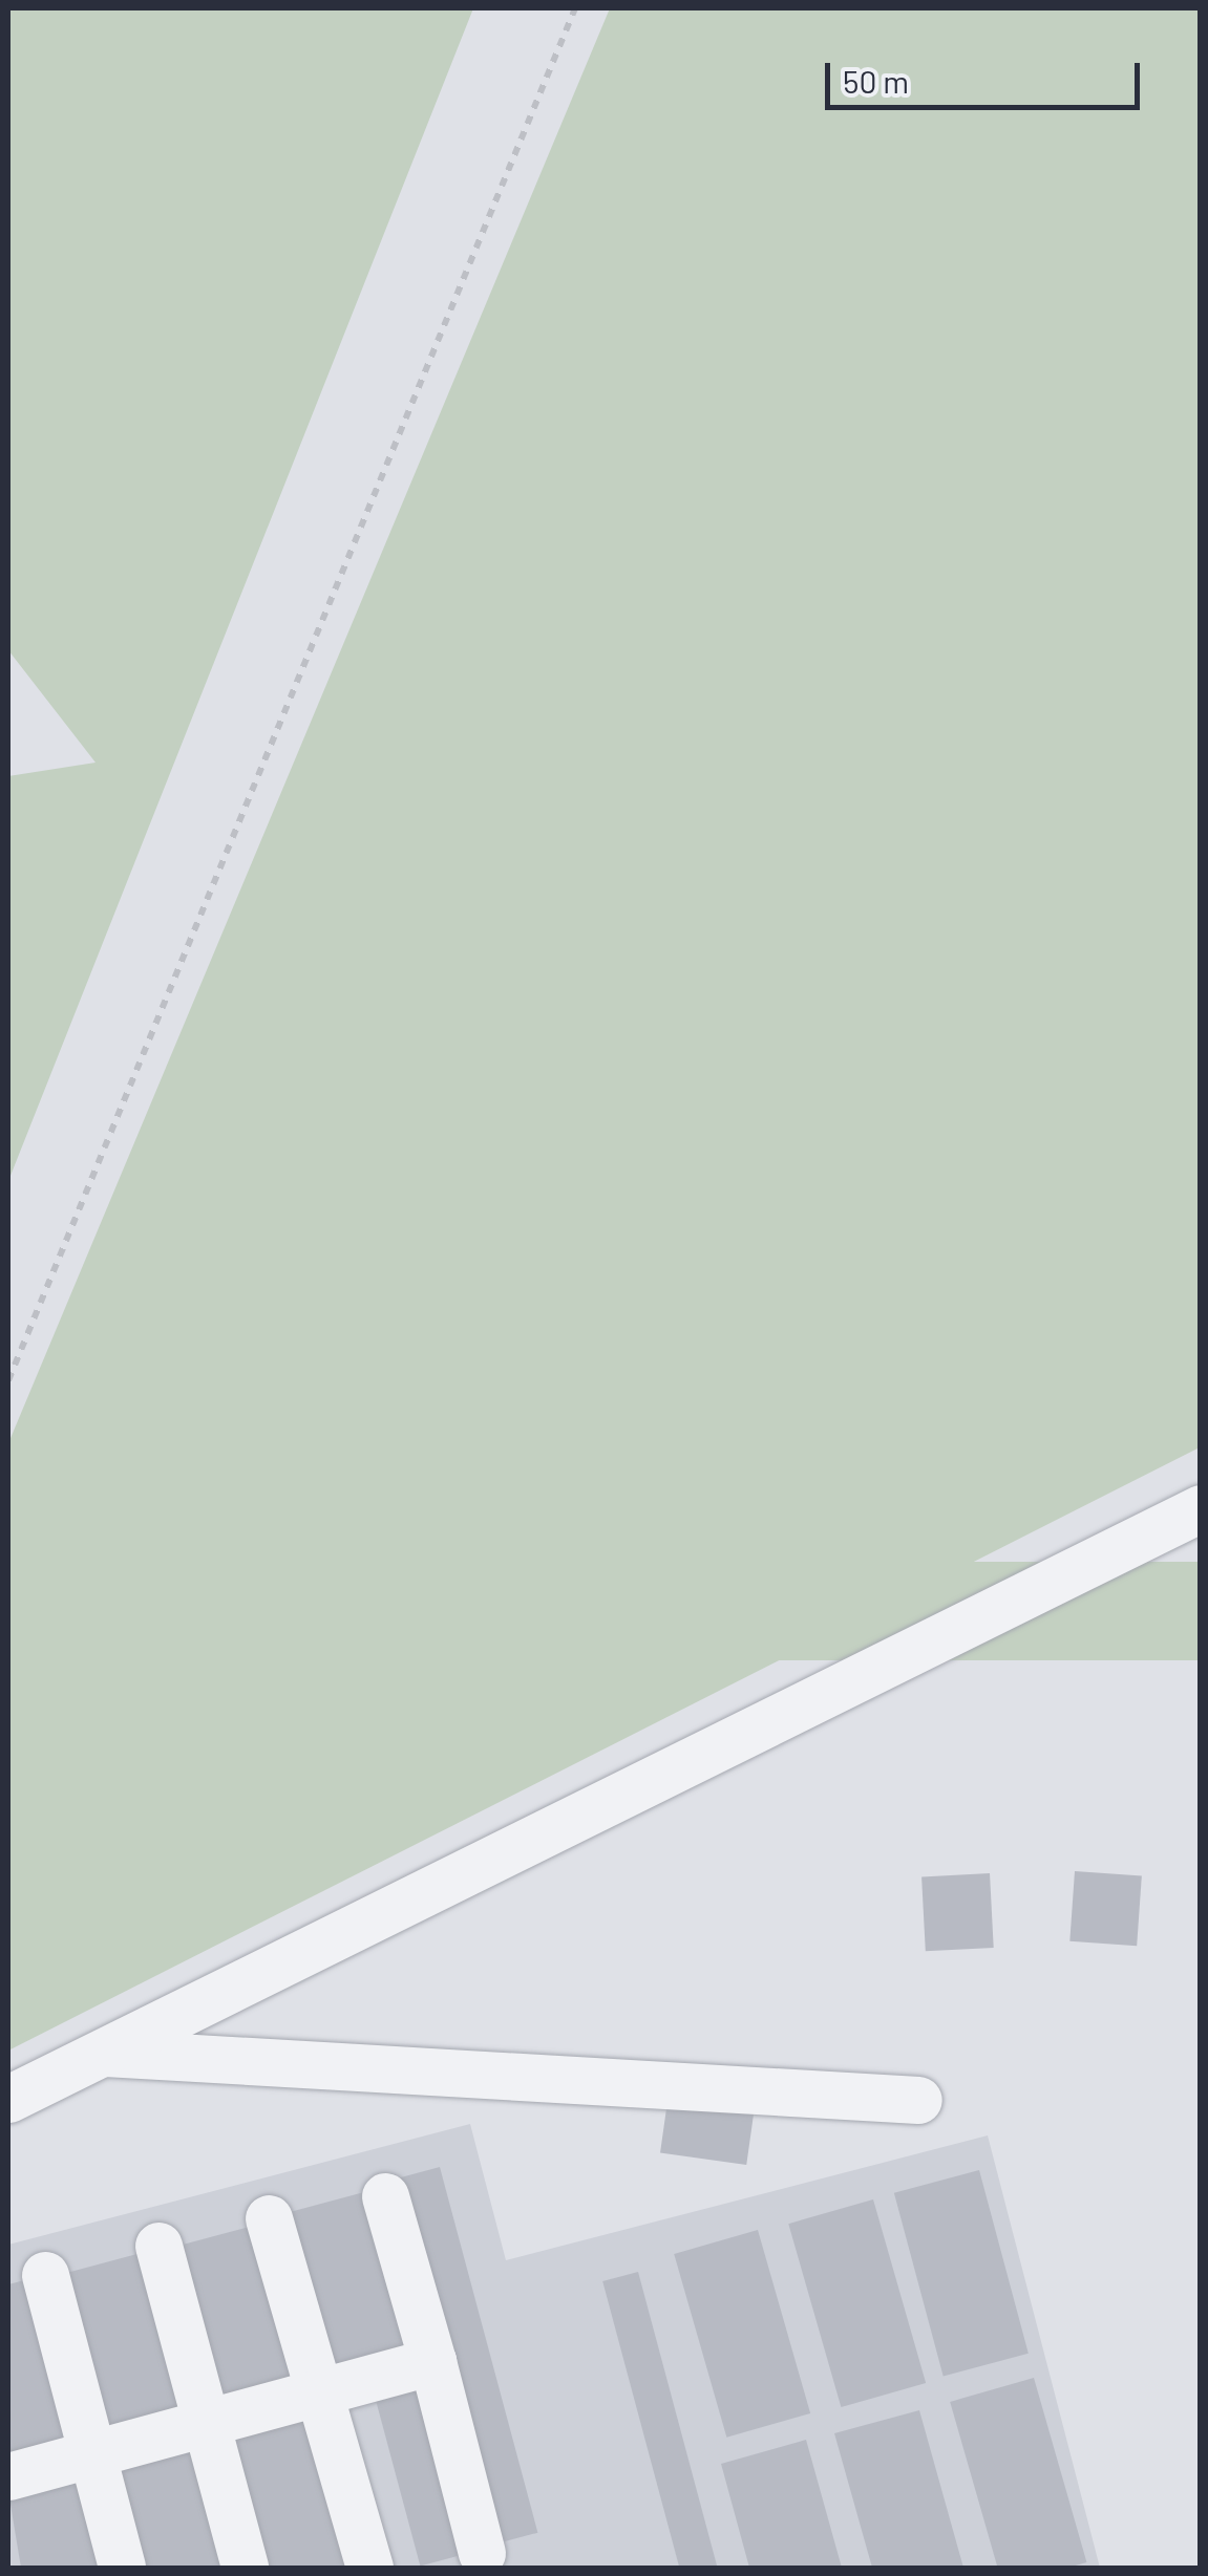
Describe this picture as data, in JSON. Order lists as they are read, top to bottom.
{
  "scale_bar": "50 m"
}
